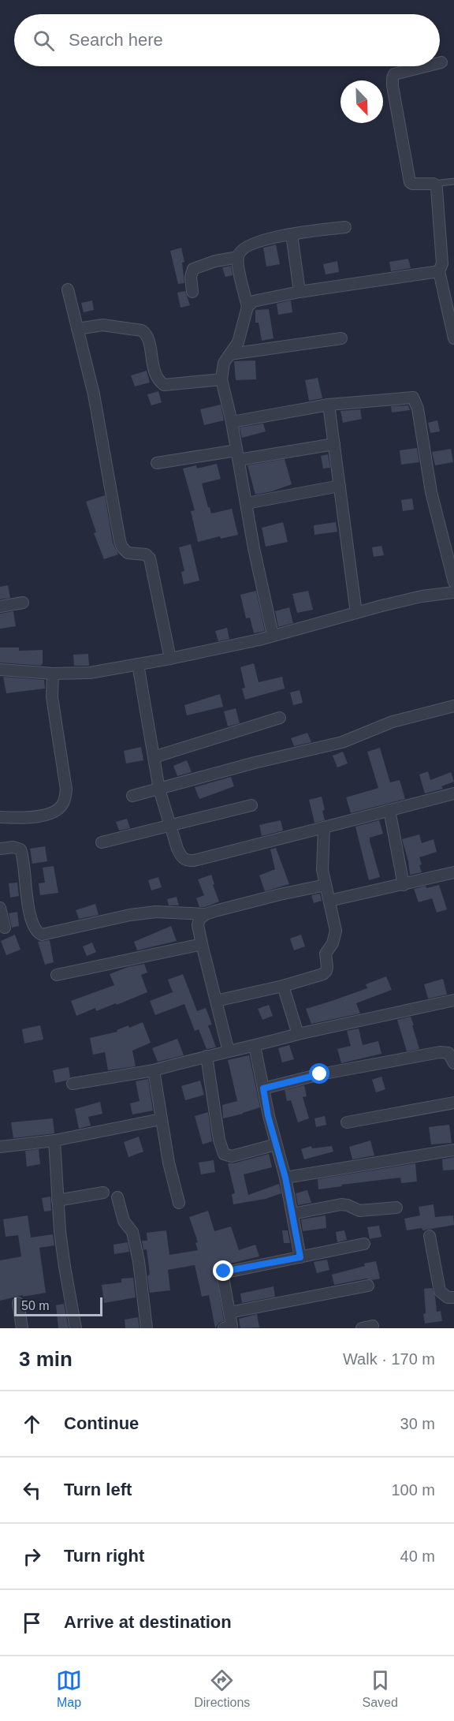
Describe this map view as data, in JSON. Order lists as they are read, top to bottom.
{
  "scale_bar": "50 m",
  "north": "bottom right",
  "page": {
    "search": "Search here",
    "scale": "50 m",
    "heading": ["3 min", "Walk · 170 m"],
    "list": [
      ["Continue", "30 m"],
      ["Turn left", "100 m"],
      ["Turn right", "40 m"],
      "Arrive at destination"
    ],
    "nav": ["Map", "Directions", "Saved"]
  }
}
